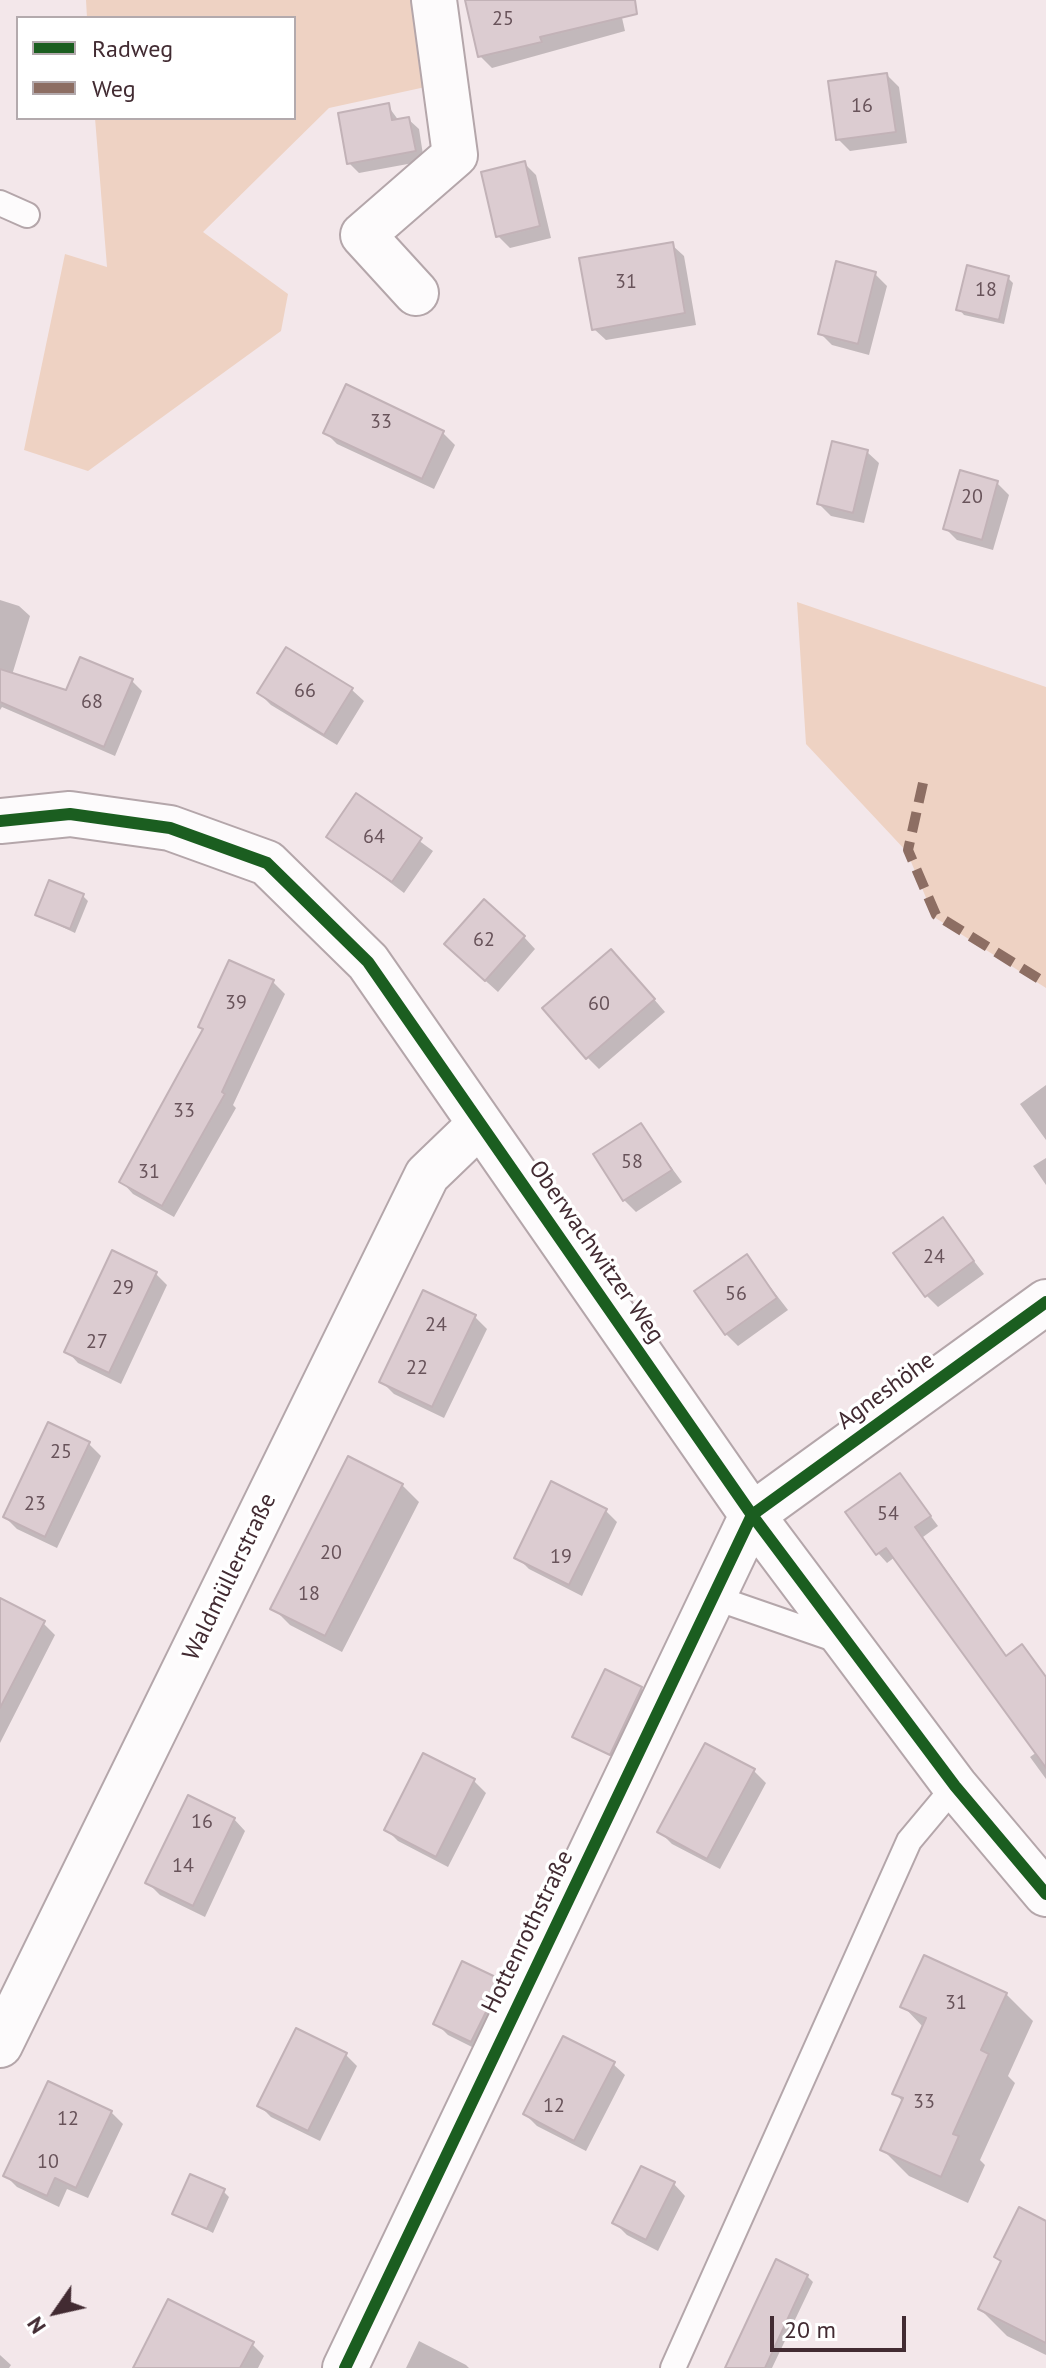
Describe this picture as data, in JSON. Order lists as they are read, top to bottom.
{
  "streets": {
    "street": [
      "Oberwachwitzer Weg",
      "Agneshöhe",
      "Waldmüllerstraße",
      "Hottenrothstraße"
    ]
  },
  "crossings": [
    ["Oberwachwitzer Weg", "Agneshöhe"],
    ["Oberwachwitzer Weg", "Waldmüllerstraße"],
    ["Oberwachwitzer Weg", "Hottenrothstraße"],
    ["Agneshöhe", "Hottenrothstraße"]
  ],
  "house_numbers": [
    "25",
    "16",
    "31",
    "18",
    "33",
    "20",
    "66",
    "68",
    "64",
    "62",
    "39",
    "60",
    "33",
    "58",
    "31",
    "24",
    "29",
    "56",
    "24",
    "27",
    "22",
    "25",
    "23",
    "54",
    "20",
    "19",
    "18",
    "16",
    "14",
    "31",
    "33",
    "12",
    "12",
    "10"
  ],
  "legend": ["Radweg", "Weg"],
  "scale_bar": "20 m",
  "north": "bottom left"
}
